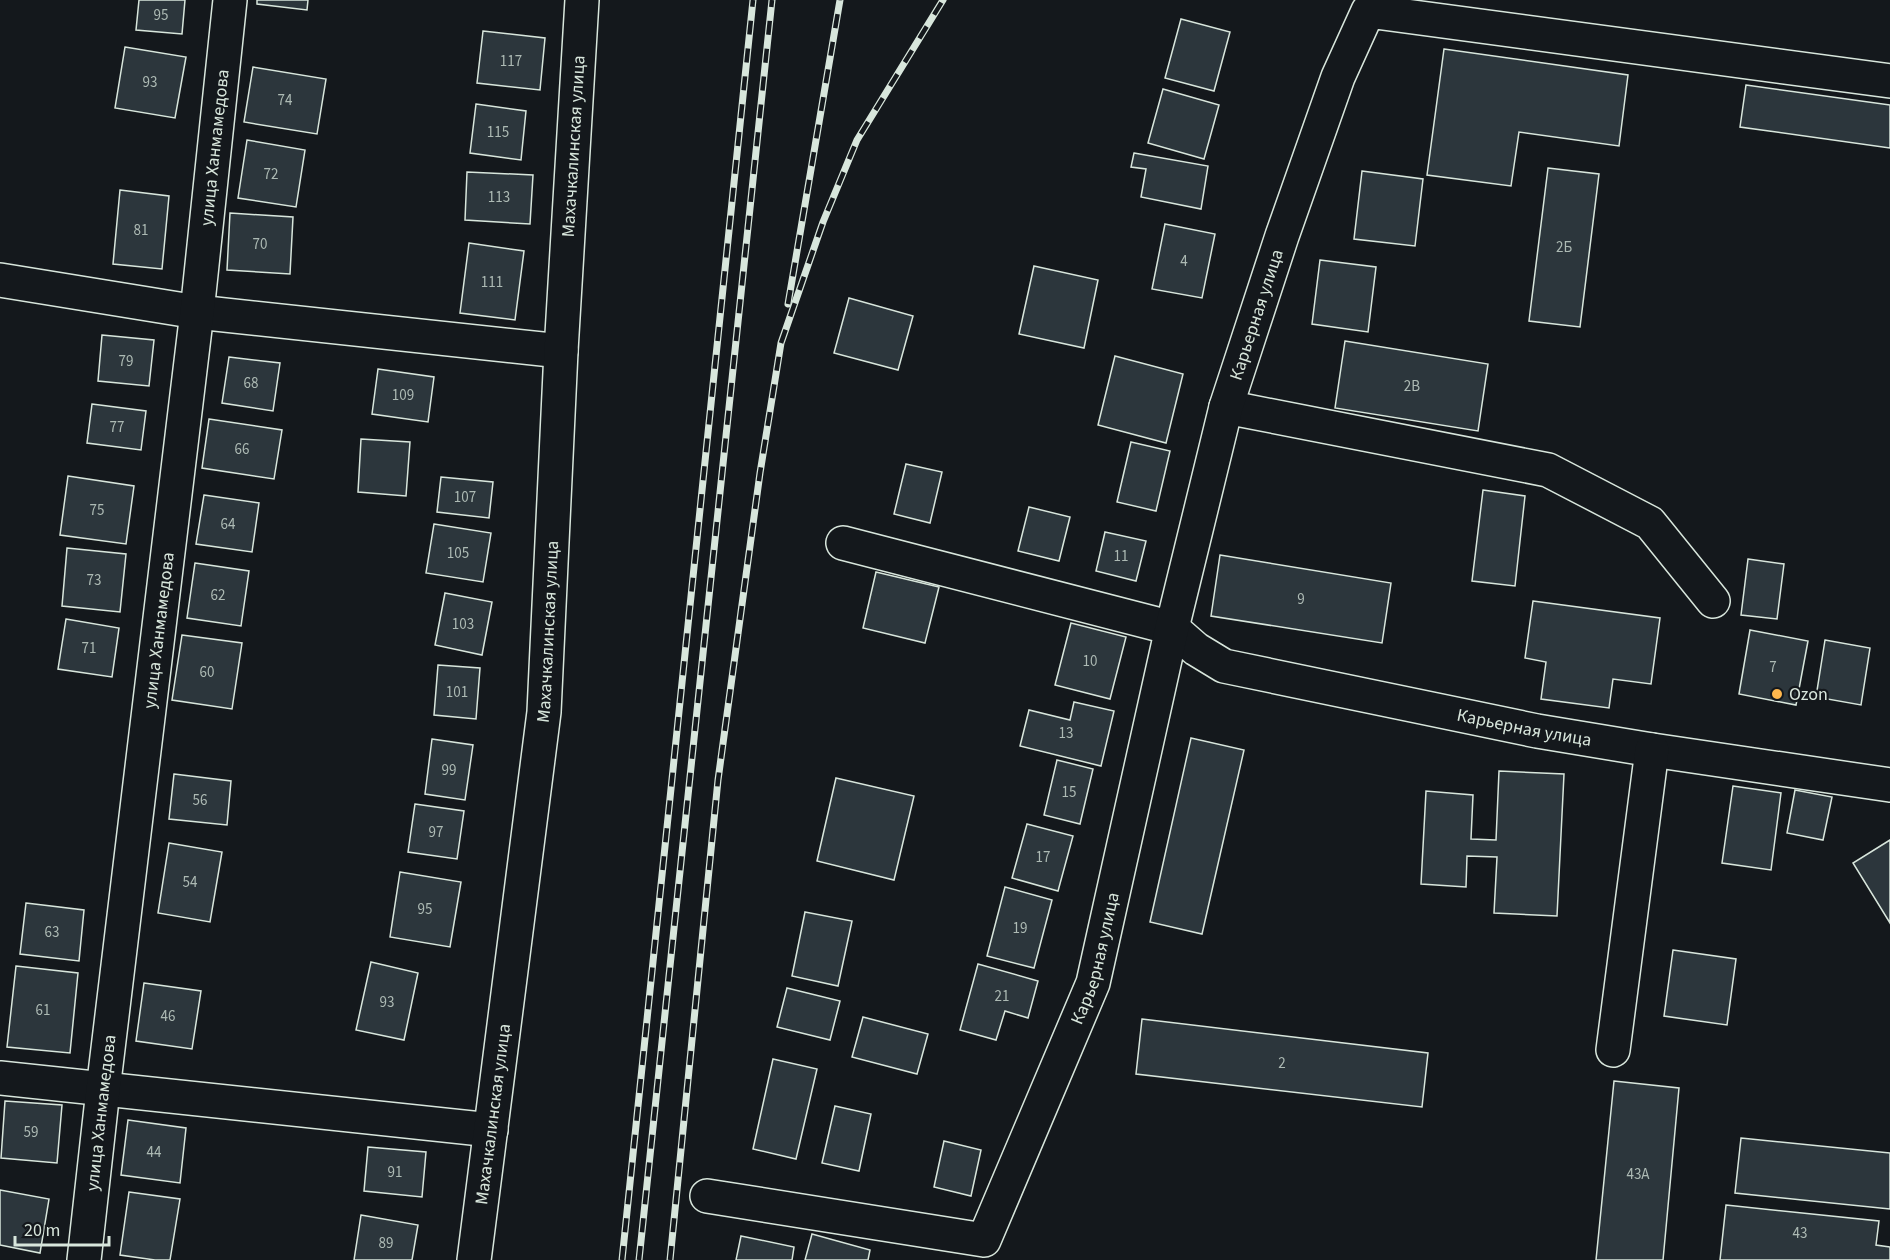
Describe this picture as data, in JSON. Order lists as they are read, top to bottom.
{
  "streets": {
    "street": ["Махачкалинская улица", "улица Ханмамедова", "Карьерная улица"]
  },
  "places": ["Ozon"],
  "house_numbers": [
    "95",
    "117",
    "93",
    "74",
    "115",
    "72",
    "113",
    "81",
    "70",
    "2Б",
    "4",
    "111",
    "79",
    "68",
    "2В",
    "109",
    "77",
    "66",
    "107",
    "75",
    "64",
    "105",
    "11",
    "73",
    "62",
    "9",
    "103",
    "71",
    "10",
    "7",
    "60",
    "101",
    "13",
    "99",
    "15",
    "56",
    "97",
    "17",
    "54",
    "95",
    "19",
    "63",
    "21",
    "93",
    "61",
    "46",
    "2",
    "59",
    "44",
    "91",
    "43А",
    "43",
    "89"
  ],
  "scale_bar": "20 m"
}
